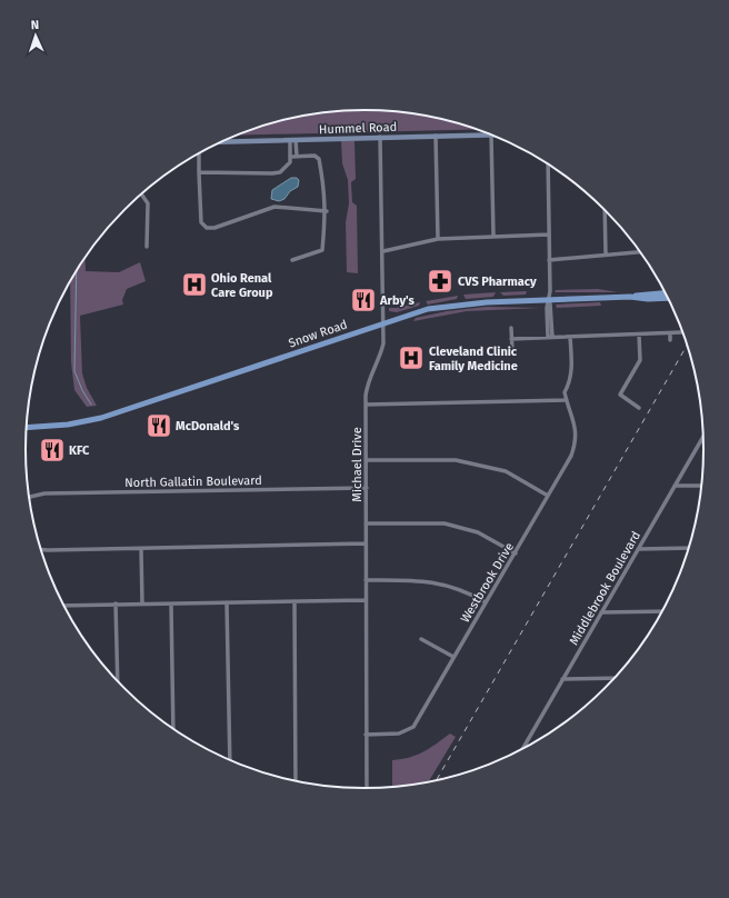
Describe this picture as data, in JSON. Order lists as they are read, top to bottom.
{
  "streets": {
    "main road": ["Snow Road"],
    "street": [
      "Hummel Road",
      "Michael Drive",
      "North Gallatin Boulevard",
      "Westbrook Drive",
      "Middlebrook Boulevard"
    ]
  },
  "crossings": [
    ["Hummel Road", "Michael Drive"],
    ["Snow Road", "Michael Drive"],
    ["Michael Drive", "North Gallatin Boulevard"],
    ["Michael Drive", "Westbrook Drive"]
  ],
  "places": {
    "pharmacy": ["CVS Pharmacy"],
    "hospital": ["Ohio Renal Care Group", "Cleveland Clinic Family Medicine"],
    "restaurant": ["Arby's", "McDonald's", "KFC"]
  },
  "north": "top"
}
